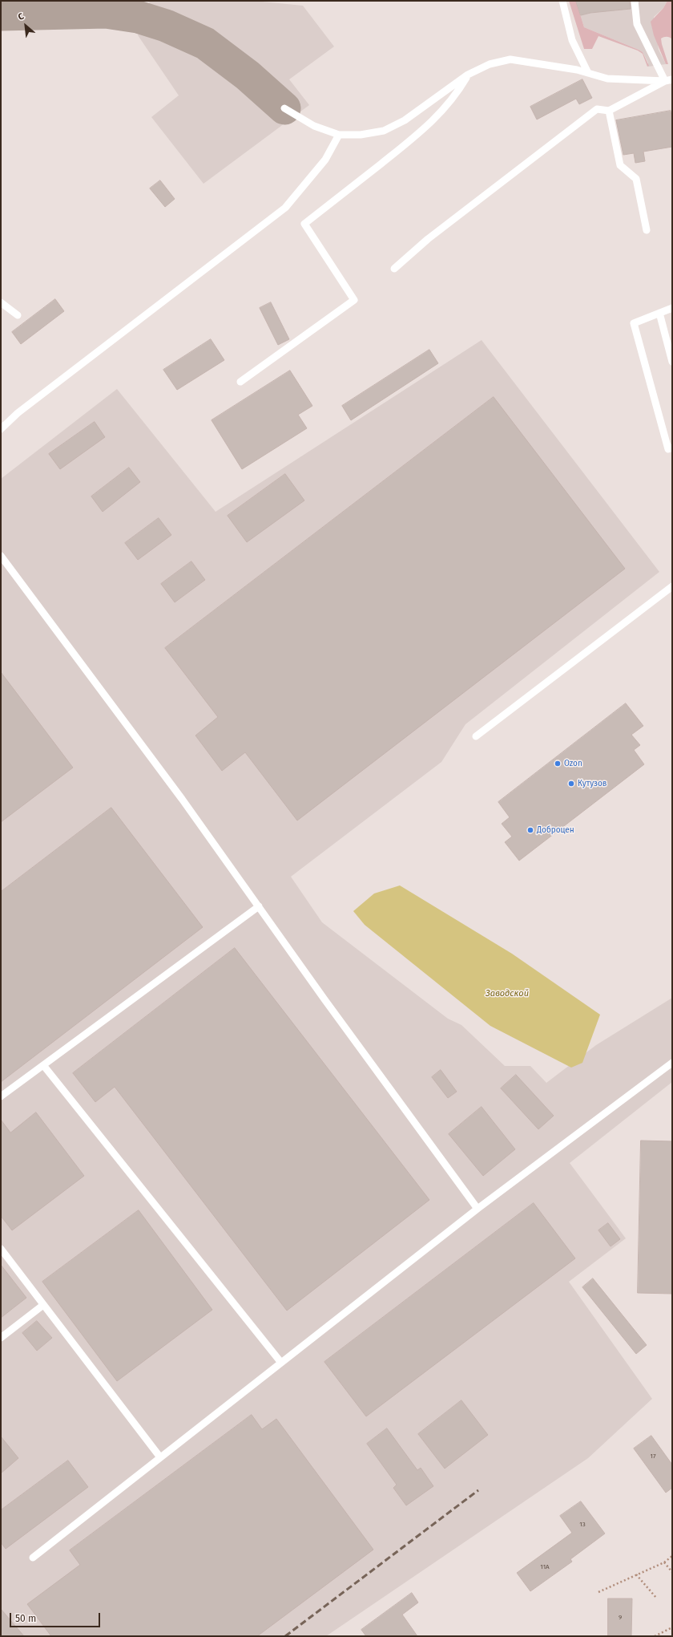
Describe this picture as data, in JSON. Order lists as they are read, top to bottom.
{
  "water": ["Заводской"],
  "places": ["Ozon", "Кутузов", "Доброцен"],
  "house_numbers": [
    "17",
    "13",
    "11А",
    "9"
  ],
  "scale_bar": "50 m",
  "north": "top left"
}
